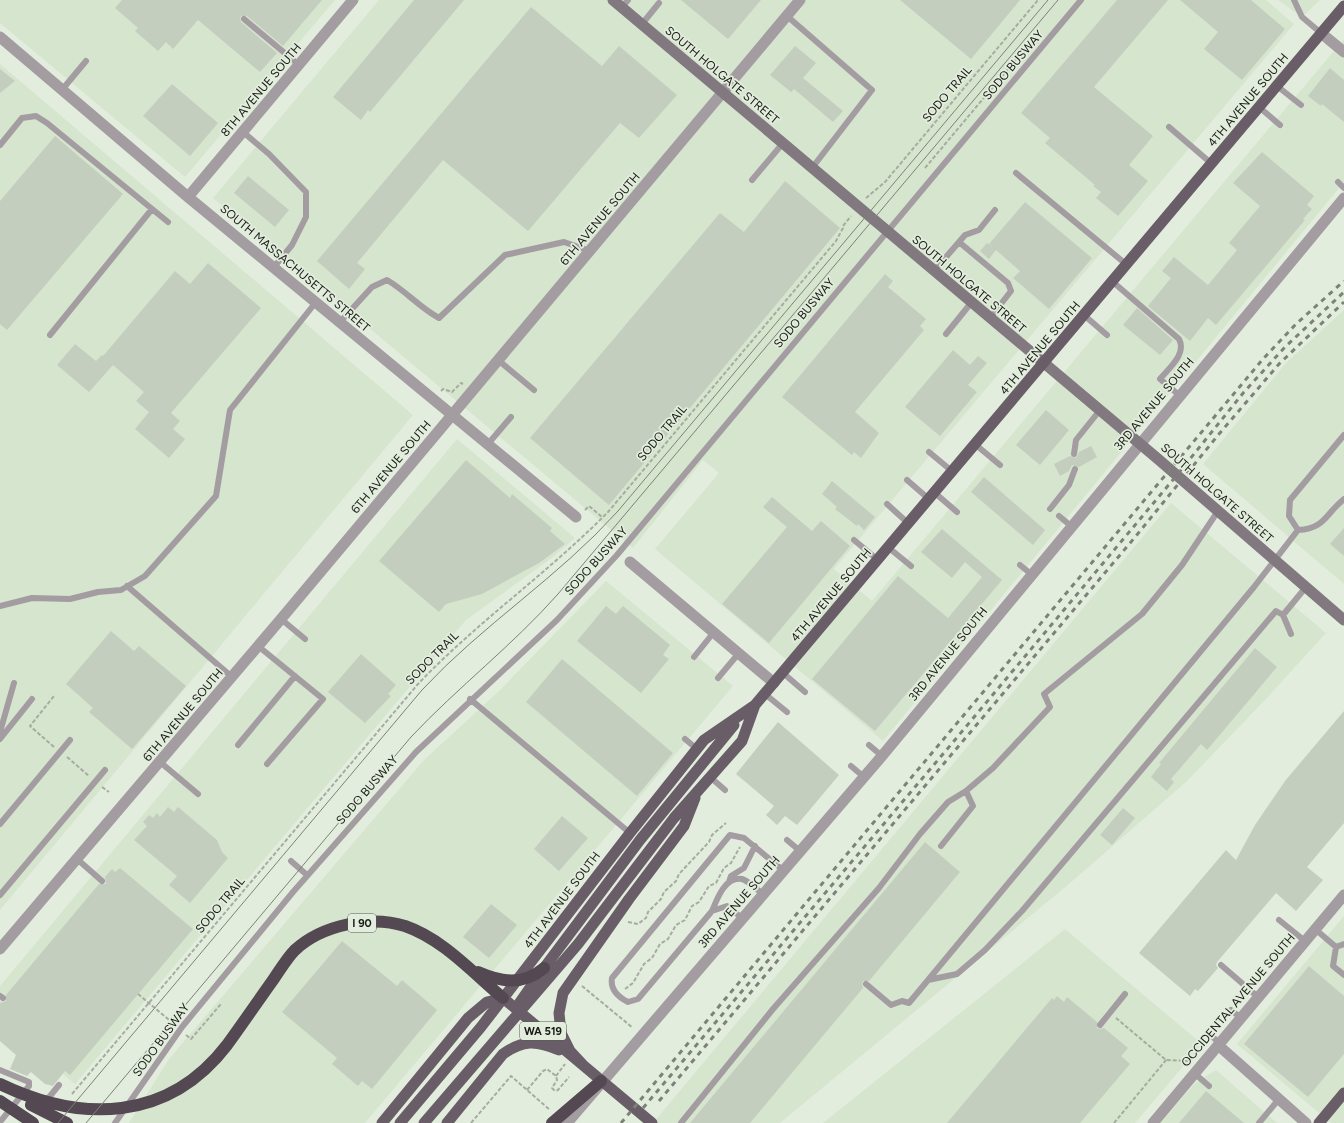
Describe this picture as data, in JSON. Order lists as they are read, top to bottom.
{
  "streets": {
    "highway": ["I 90"],
    "main road": ["SOUTH HOLGATE STREET", "4TH AVENUE SOUTH", "WA 519"],
    "street": [
      "8TH AVENUE SOUTH",
      "6TH AVENUE SOUTH",
      "SOUTH MASSACHUSETTS STREET",
      "3RD AVENUE SOUTH",
      "OCCIDENTAL AVENUE SOUTH"
    ],
    "lane": ["SODO BUSWAY"],
    "path": ["SODO TRAIL"]
  },
  "crossings": [
    ["SODO BUSWAY", "SOUTH HOLGATE STREET"],
    ["SOUTH HOLGATE STREET", "4TH AVENUE SOUTH"],
    ["SOUTH HOLGATE STREET", "6TH AVENUE SOUTH"],
    ["SOUTH HOLGATE STREET", "3RD AVENUE SOUTH"],
    ["8TH AVENUE SOUTH", "SOUTH MASSACHUSETTS STREET"],
    ["6TH AVENUE SOUTH", "SOUTH MASSACHUSETTS STREET"]
  ]
}
